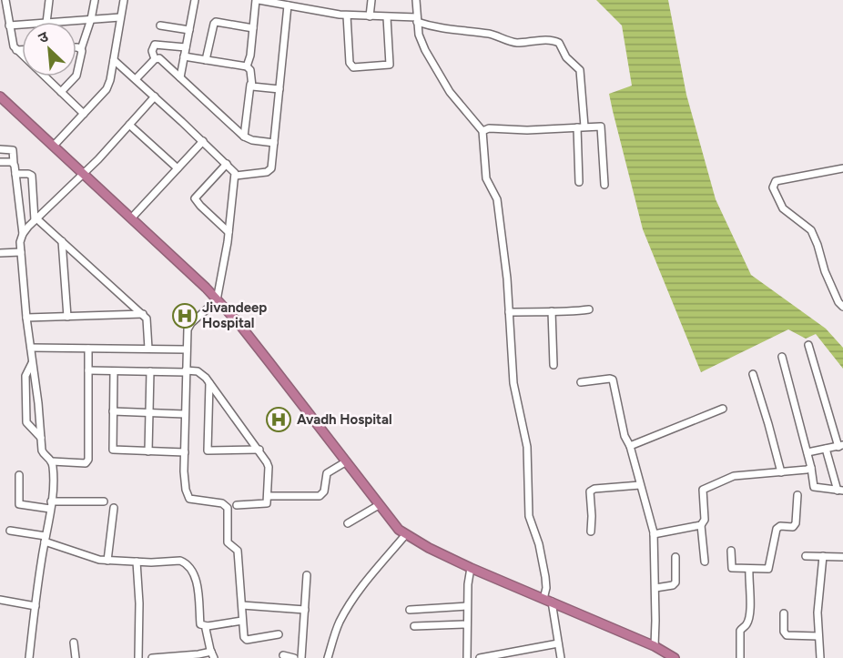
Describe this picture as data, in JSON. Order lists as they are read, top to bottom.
{
  "places": {
    "hospital": ["Jivandeep Hospital", "Avadh Hospital"]
  },
  "north": "top left"
}
